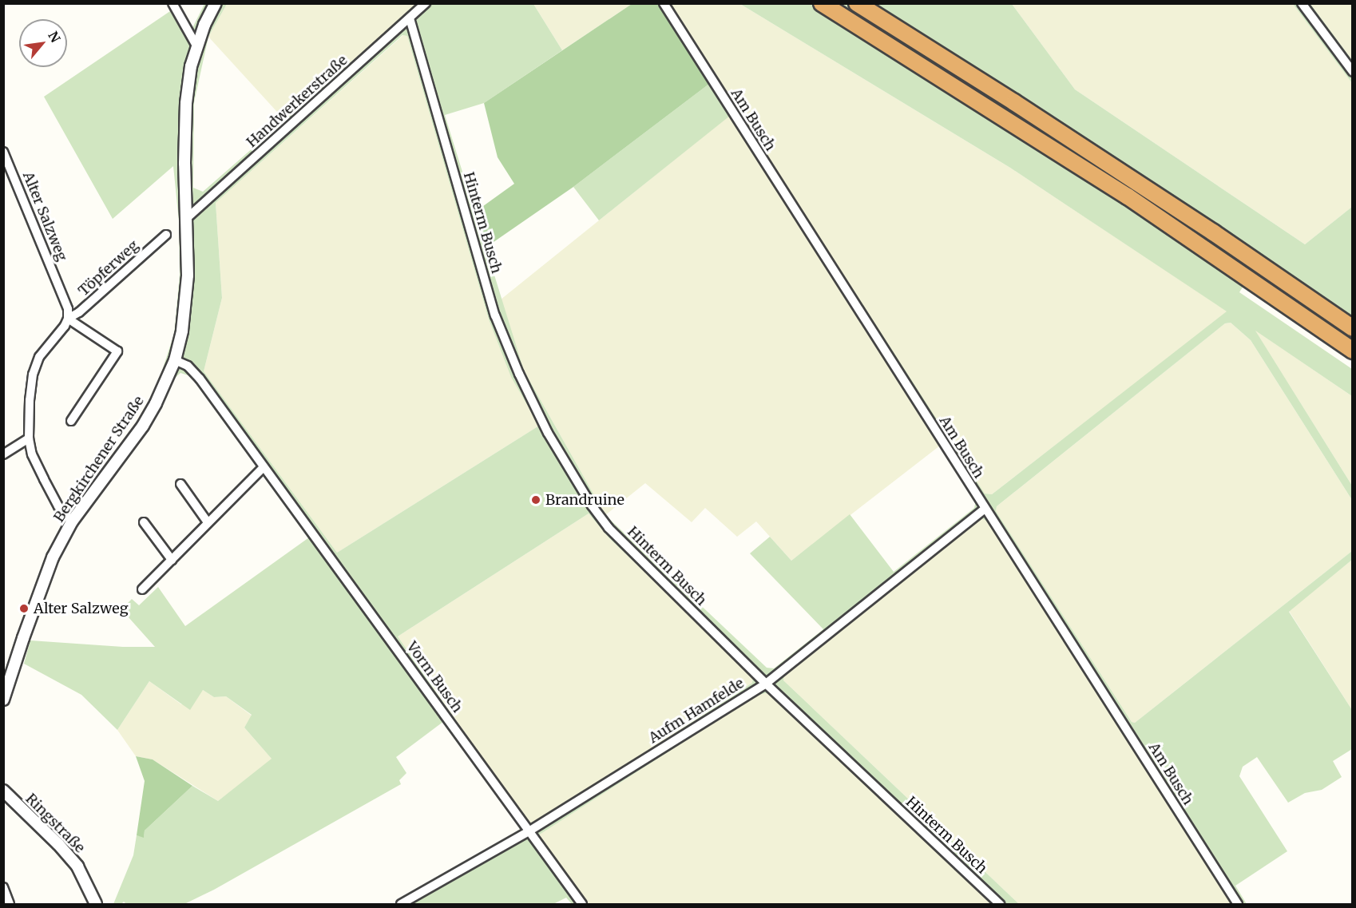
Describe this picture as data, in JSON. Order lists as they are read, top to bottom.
{
  "streets": {
    "street": [
      "Handwerkerstraße",
      "Am Busch",
      "Alter Salzweg",
      "Hinterm Busch",
      "Töpferweg",
      "Bergkirchener Straße",
      "Vorm Busch",
      "Aufm Hamfelde",
      "Ringstraße"
    ]
  },
  "crossings": [
    ["Handwerkerstraße", "Hinterm Busch"],
    ["Handwerkerstraße", "Bergkirchener Straße"],
    ["Am Busch", "Aufm Hamfelde"],
    ["Alter Salzweg", "Töpferweg"],
    ["Hinterm Busch", "Aufm Hamfelde"],
    ["Bergkirchener Straße", "Vorm Busch"],
    ["Vorm Busch", "Aufm Hamfelde"]
  ],
  "places": ["Brandruine", "Alter Salzweg"],
  "north": "top right"
}
